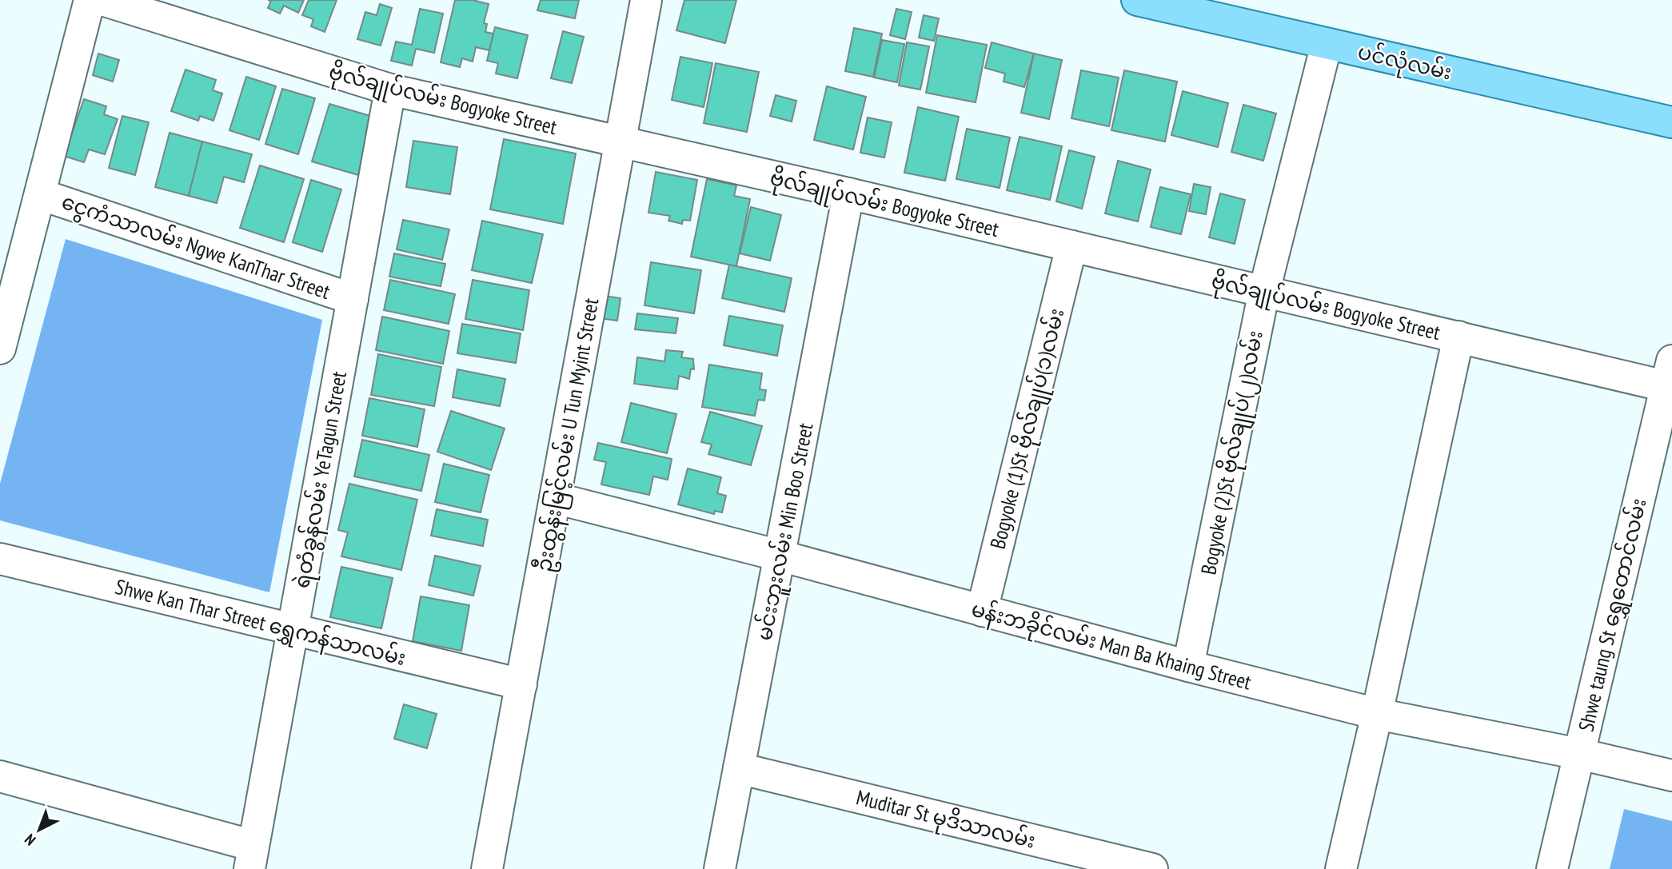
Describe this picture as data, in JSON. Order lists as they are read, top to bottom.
{
  "streets": {
    "main road": ["ပင်လုံလမ်း"],
    "street": [
      "ဗိုလ်ချုပ်လမ်း Bogyoke Street",
      "ငွေကံသာလမ်း Ngwe KanThar Street",
      "Bogyoke (1)St ဗိုလ်ချုပ်(၁)လမ်း",
      "ဦးထွန်းမြင့်လမ်း U Tun Myint Street",
      "Bogyoke (2)St ဗိုလ်ချုပ်(၂)လမ်း",
      "ရဲတံခွန်လမ်း YeTagun Street",
      "မင်းဘူးလမ်း Min Boo Street",
      "Shwe taung St ရွှေတောင်လမ်း",
      "Shwe Kan Thar Street ရွှေကန်သာလမ်း",
      "မန်းဘခိုင်လမ်း Man Ba Khaing Street",
      "Muditar St မုဒိသာလမ်း"
    ]
  },
  "crossings": [
    ["ပင်လုံလမ်း", "Bogyoke (2)St ဗိုလ်ချုပ်(၂)လမ်း"],
    ["ဗိုလ်ချုပ်လမ်း Bogyoke Street", "Bogyoke (1)St ဗိုလ်ချုပ်(၁)လမ်း"],
    ["ဗိုလ်ချုပ်လမ်း Bogyoke Street", "ဦးထွန်းမြင့်လမ်း U Tun Myint Street"],
    ["ဗိုလ်ချုပ်လမ်း Bogyoke Street", "Bogyoke (2)St ဗိုလ်ချုပ်(၂)လမ်း"],
    ["ဗိုလ်ချုပ်လမ်း Bogyoke Street", "ရဲတံခွန်လမ်း YeTagun Street"],
    ["ဗိုလ်ချုပ်လမ်း Bogyoke Street", "မင်းဘူးလမ်း Min Boo Street"],
    ["ဗိုလ်ချုပ်လမ်း Bogyoke Street", "Shwe taung St ရွှေတောင်လမ်း"],
    ["ငွေကံသာလမ်း Ngwe KanThar Street", "ရဲတံခွန်လမ်း YeTagun Street"],
    ["Bogyoke (1)St ဗိုလ်ချုပ်(၁)လမ်း", "မန်းဘခိုင်လမ်း Man Ba Khaing Street"],
    ["ဦးထွန်းမြင့်လမ်း U Tun Myint Street", "Shwe Kan Thar Street ရွှေကန်သာလမ်း"],
    ["ဦးထွန်းမြင့်လမ်း U Tun Myint Street", "မန်းဘခိုင်လမ်း Man Ba Khaing Street"],
    ["Bogyoke (2)St ဗိုလ်ချုပ်(၂)လမ်း", "မန်းဘခိုင်လမ်း Man Ba Khaing Street"],
    ["ရဲတံခွန်လမ်း YeTagun Street", "Shwe Kan Thar Street ရွှေကန်သာလမ်း"],
    ["မင်းဘူးလမ်း Min Boo Street", "မန်းဘခိုင်လမ်း Man Ba Khaing Street"],
    ["မင်းဘူးလမ်း Min Boo Street", "Muditar St မုဒိသာလမ်း"],
    ["Shwe taung St ရွှေတောင်လမ်း", "မန်းဘခိုင်လမ်း Man Ba Khaing Street"]
  ],
  "north": "bottom left"
}
